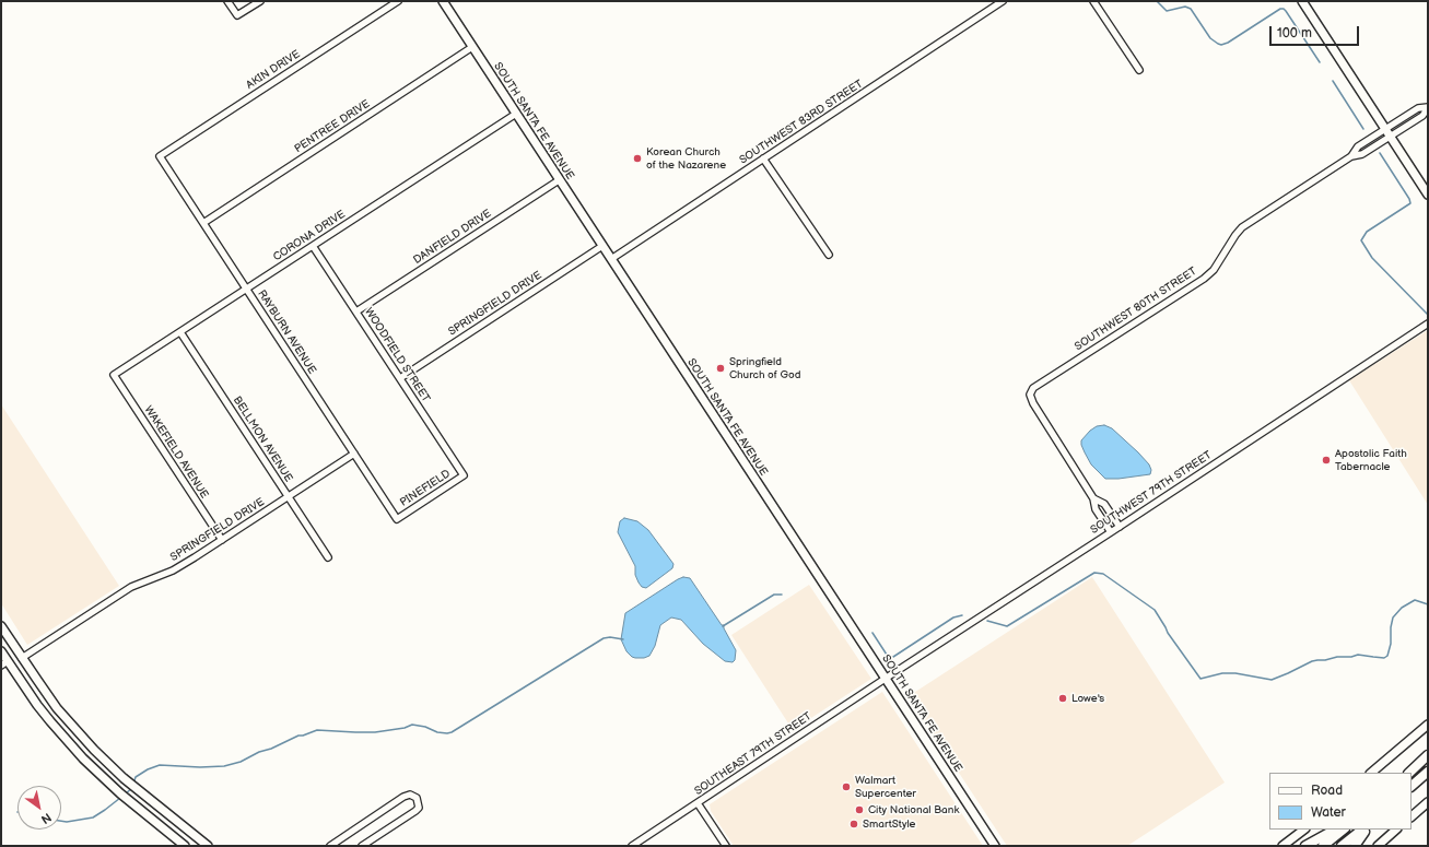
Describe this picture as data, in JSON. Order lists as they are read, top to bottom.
{
  "streets": {
    "main road": ["SOUTH SANTA FE AVENUE"],
    "street": [
      "AKIN DRIVE",
      "SOUTHWEST 83RD STREET",
      "PENTREE DRIVE",
      "CORONA DRIVE",
      "DANFIELD DRIVE",
      "SPRINGFIELD DRIVE",
      "SOUTHWEST 80TH STREET",
      "RAYBURN AVENUE",
      "WOODFIELD STREET",
      "BELLMON AVENUE",
      "WAKEFIELD AVENUE",
      "PINEFIELD",
      "SOUTHWEST 79TH STREET",
      "SOUTHEAST 79TH STREET"
    ]
  },
  "crossings": [
    ["AKIN DRIVE", "RAYBURN AVENUE"],
    ["SOUTH SANTA FE AVENUE", "SOUTHWEST 83RD STREET"],
    ["SOUTH SANTA FE AVENUE", "PENTREE DRIVE"],
    ["SOUTH SANTA FE AVENUE", "CORONA DRIVE"],
    ["SOUTH SANTA FE AVENUE", "DANFIELD DRIVE"],
    ["SOUTH SANTA FE AVENUE", "SPRINGFIELD DRIVE"],
    ["SOUTH SANTA FE AVENUE", "SOUTHWEST 79TH STREET"],
    ["SOUTH SANTA FE AVENUE", "SOUTHEAST 79TH STREET"],
    ["PENTREE DRIVE", "RAYBURN AVENUE"],
    ["CORONA DRIVE", "RAYBURN AVENUE"],
    ["CORONA DRIVE", "WOODFIELD STREET"],
    ["CORONA DRIVE", "BELLMON AVENUE"],
    ["CORONA DRIVE", "WAKEFIELD AVENUE"],
    ["DANFIELD DRIVE", "WOODFIELD STREET"],
    ["SPRINGFIELD DRIVE", "RAYBURN AVENUE"],
    ["SPRINGFIELD DRIVE", "WOODFIELD STREET"],
    ["SPRINGFIELD DRIVE", "BELLMON AVENUE"],
    ["SPRINGFIELD DRIVE", "WAKEFIELD AVENUE"],
    ["RAYBURN AVENUE", "PINEFIELD"],
    ["WOODFIELD STREET", "PINEFIELD"],
    ["SOUTHWEST 79TH STREET", "SOUTHEAST 79TH STREET"]
  ],
  "places": [
    "Korean Church of the Nazarene",
    "Springfield Church of God",
    "Apostolic Faith Tabernacle",
    "Lowe's",
    "Walmart Supercenter",
    "City National Bank",
    "SmartStyle"
  ],
  "legend": ["Road", "Water"],
  "scale_bar": "100 m",
  "north": "bottom right"
}
